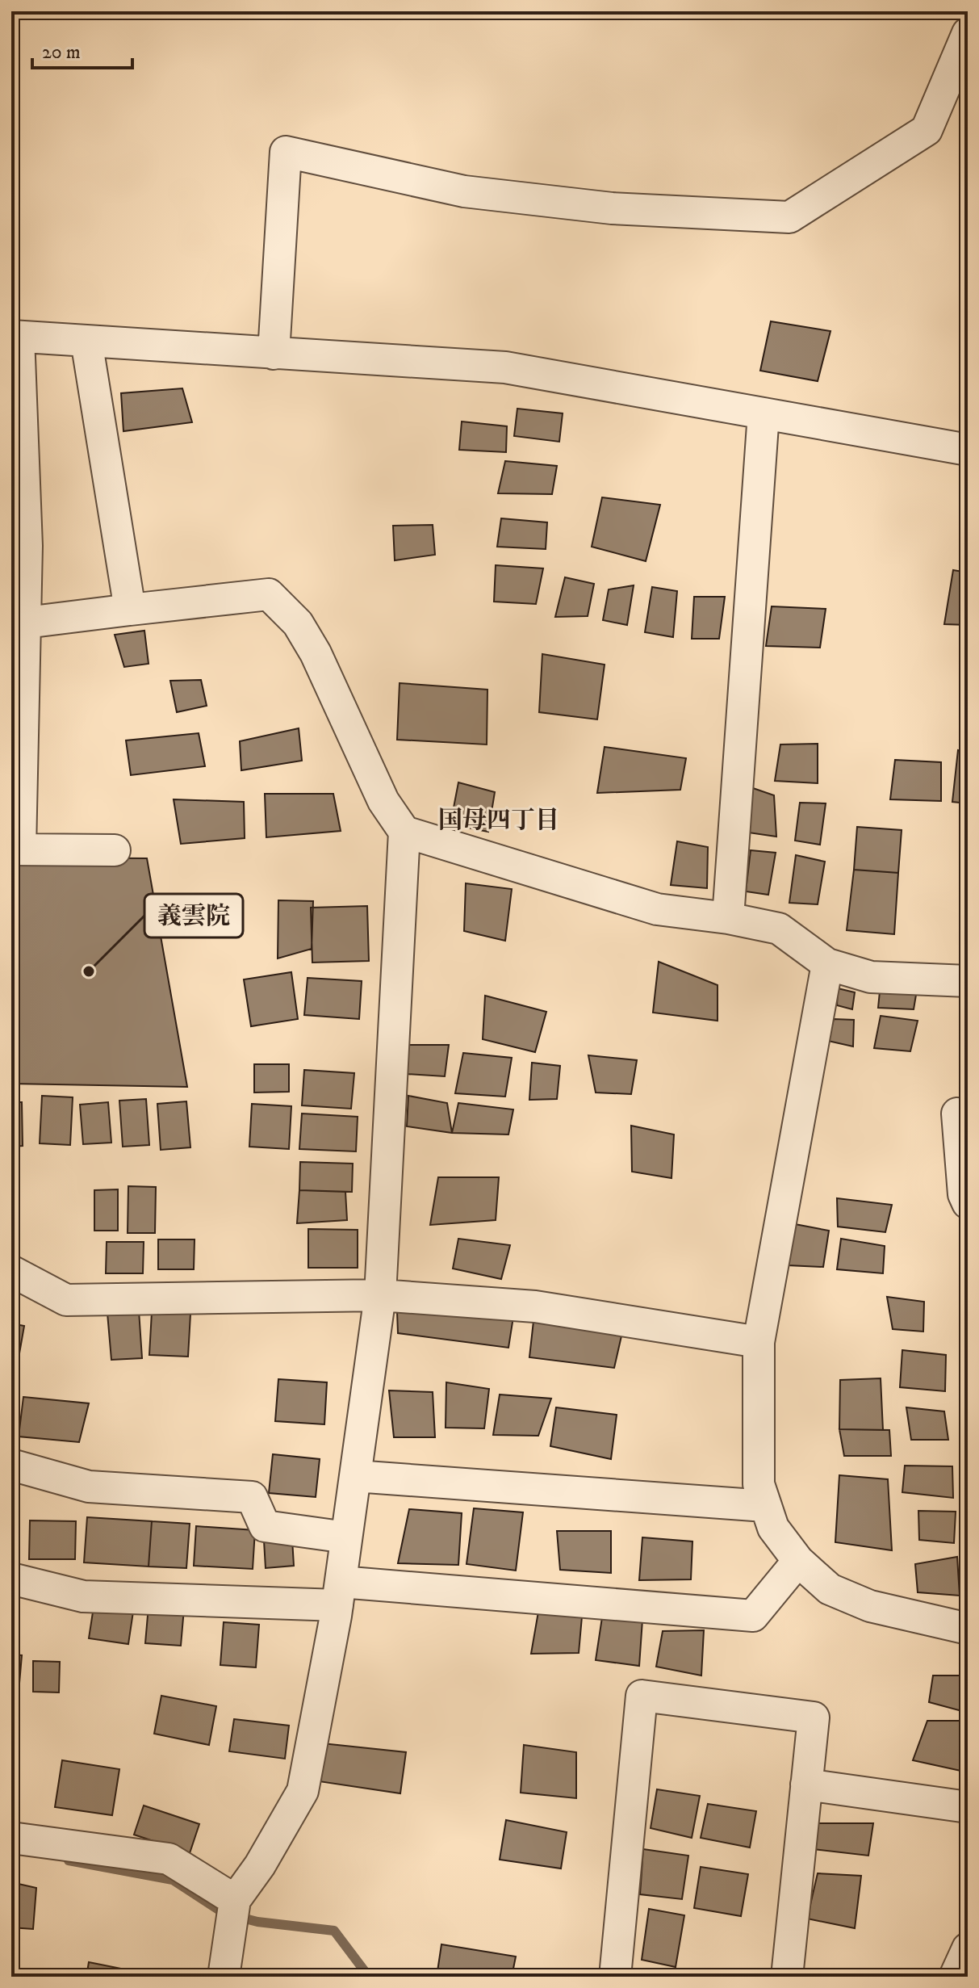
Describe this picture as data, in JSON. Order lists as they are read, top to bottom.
{
  "districts": ["国母四丁目"],
  "places": ["義雲院"],
  "scale_bar": "20 m"
}
